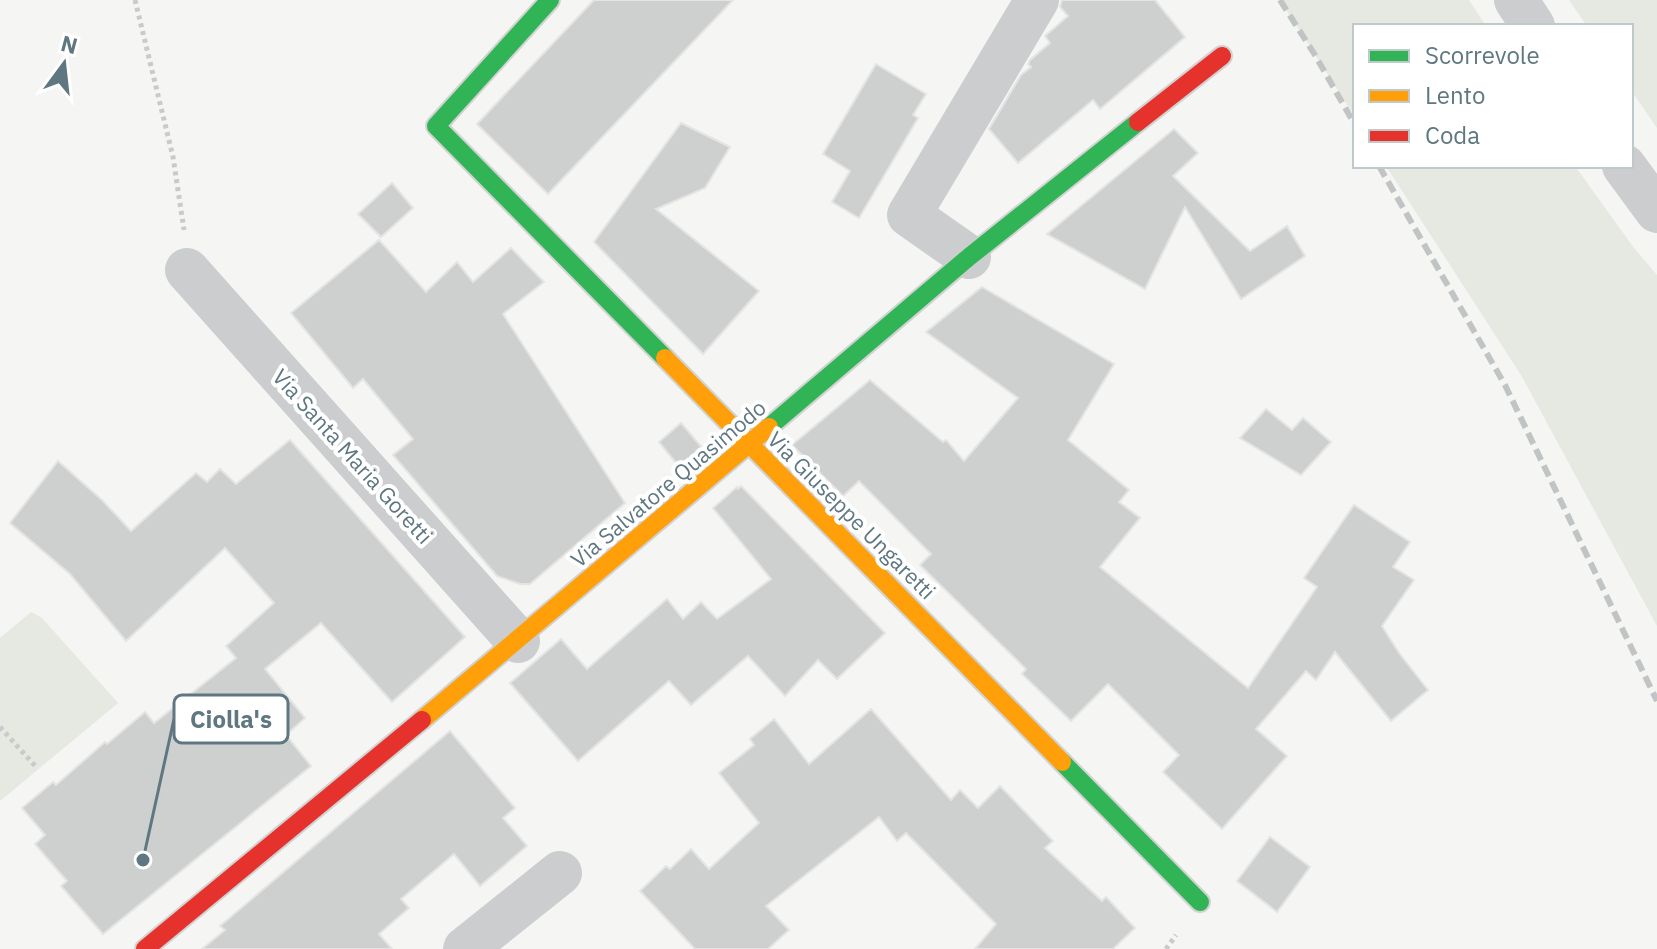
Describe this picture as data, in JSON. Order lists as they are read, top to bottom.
{
  "streets": {
    "street": ["Via Santa Maria Goretti", "Via Salvatore Quasimodo", "Via Giuseppe Ungaretti"]
  },
  "crossings": [
    ["Via Santa Maria Goretti", "Via Salvatore Quasimodo"],
    ["Via Salvatore Quasimodo", "Via Giuseppe Ungaretti"]
  ],
  "places": ["Ciolla's"],
  "legend": ["Scorrevole", "Lento", "Coda"],
  "north": "top"
}
